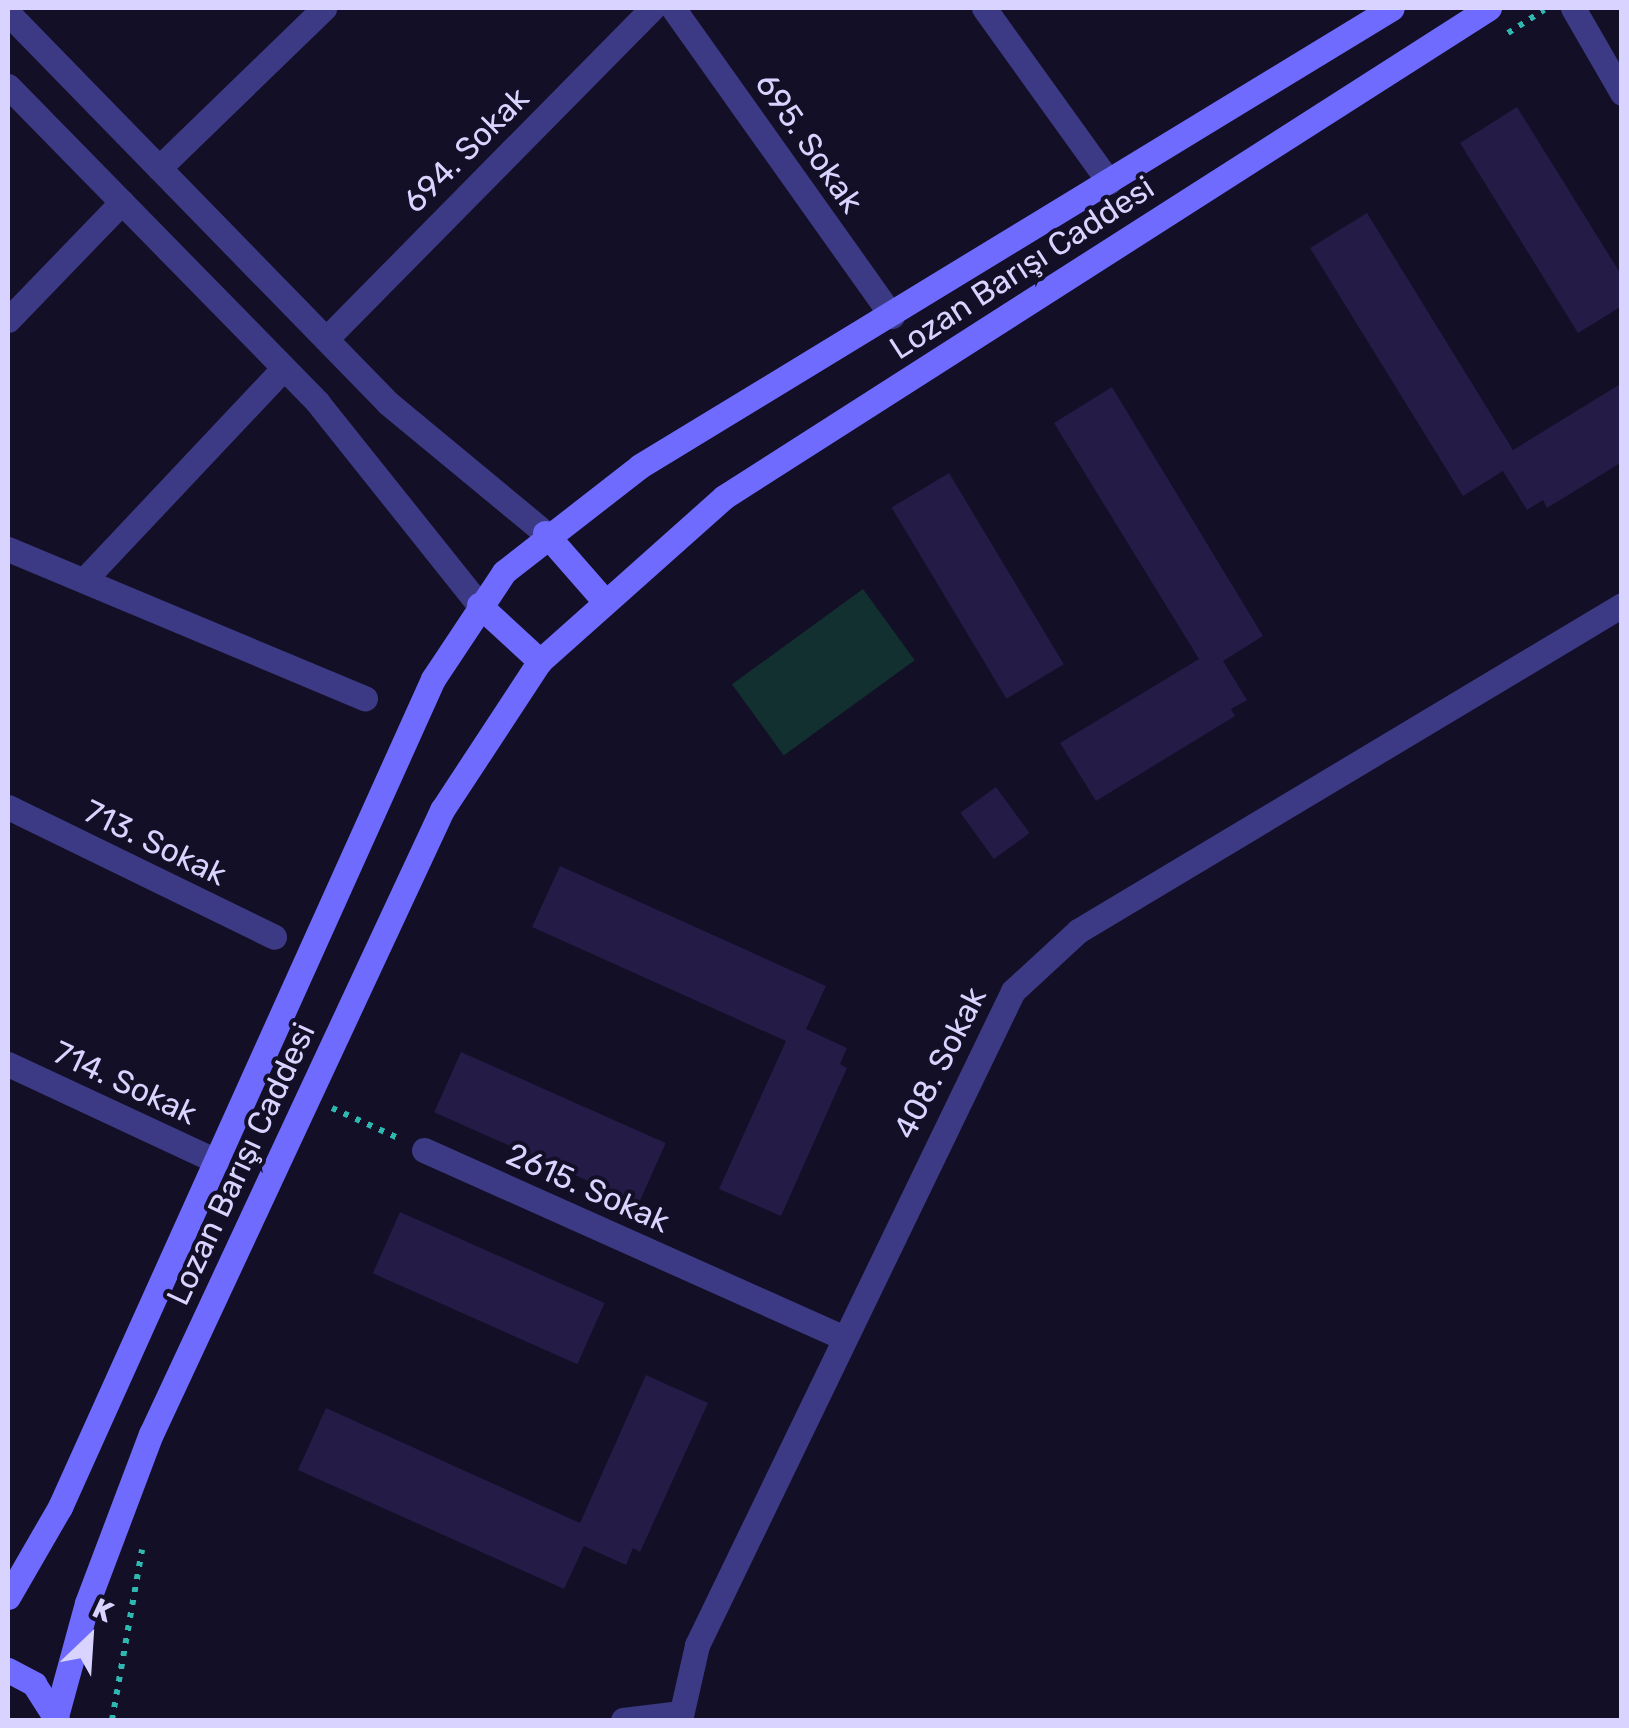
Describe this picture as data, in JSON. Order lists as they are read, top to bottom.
{
  "streets": {
    "main road": ["Lozan Barışı Caddesi"],
    "street": [
      "695. Sokak",
      "694. Sokak",
      "713. Sokak",
      "408. Sokak",
      "714. Sokak",
      "2615. Sokak"
    ]
  },
  "crossings": [
    ["695. Sokak", "Lozan Barışı Caddesi"],
    ["Lozan Barışı Caddesi", "714. Sokak"],
    ["408. Sokak", "2615. Sokak"]
  ],
  "north": "top right"
}
